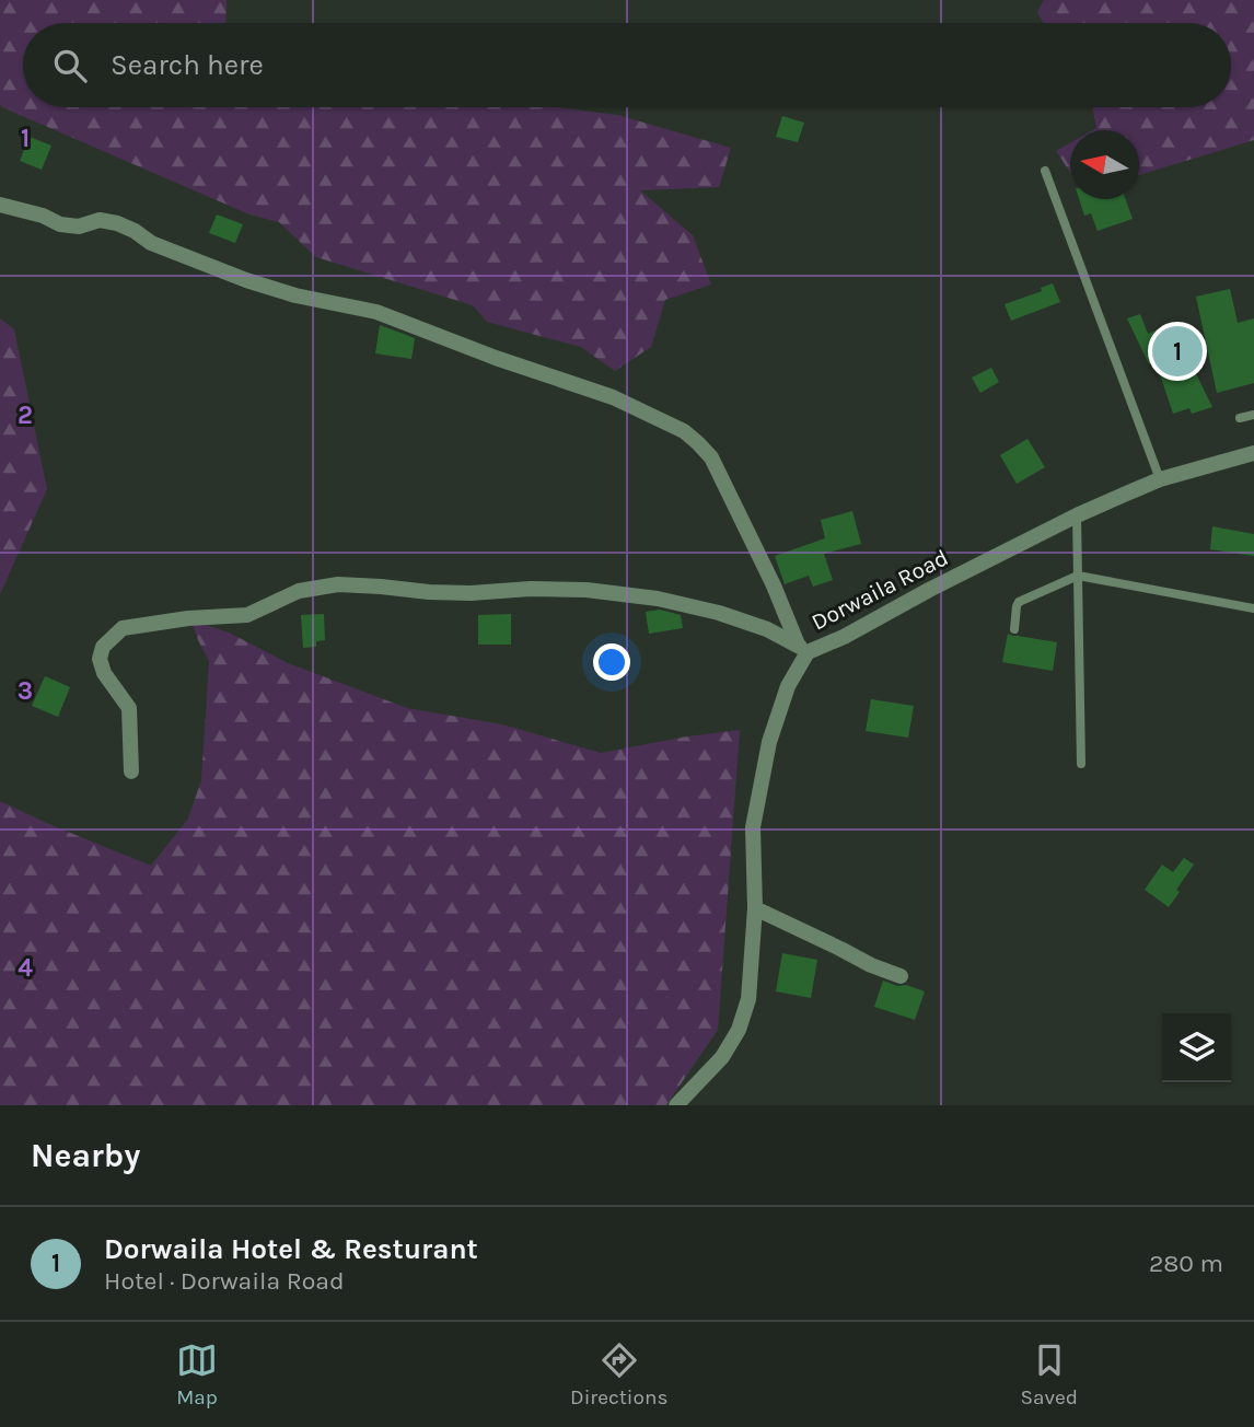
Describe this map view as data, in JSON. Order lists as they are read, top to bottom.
{
  "streets": {
    "street": ["Dorwaila Road"]
  },
  "north": "left",
  "page": {
    "search": "Search here",
    "pins": "1",
    "heading": "Nearby",
    "list": [
      {
        "mark": "1",
        "name": "Dorwaila Hotel & Resturant",
        "note": "Hotel · Dorwaila Road",
        "value": "280 m"
      }
    ],
    "nav": ["Map", "Directions", "Saved"]
  },
  "grid": {
    "rows": [
      "1",
      "2",
      "3",
      "4"
    ]
  }
}
